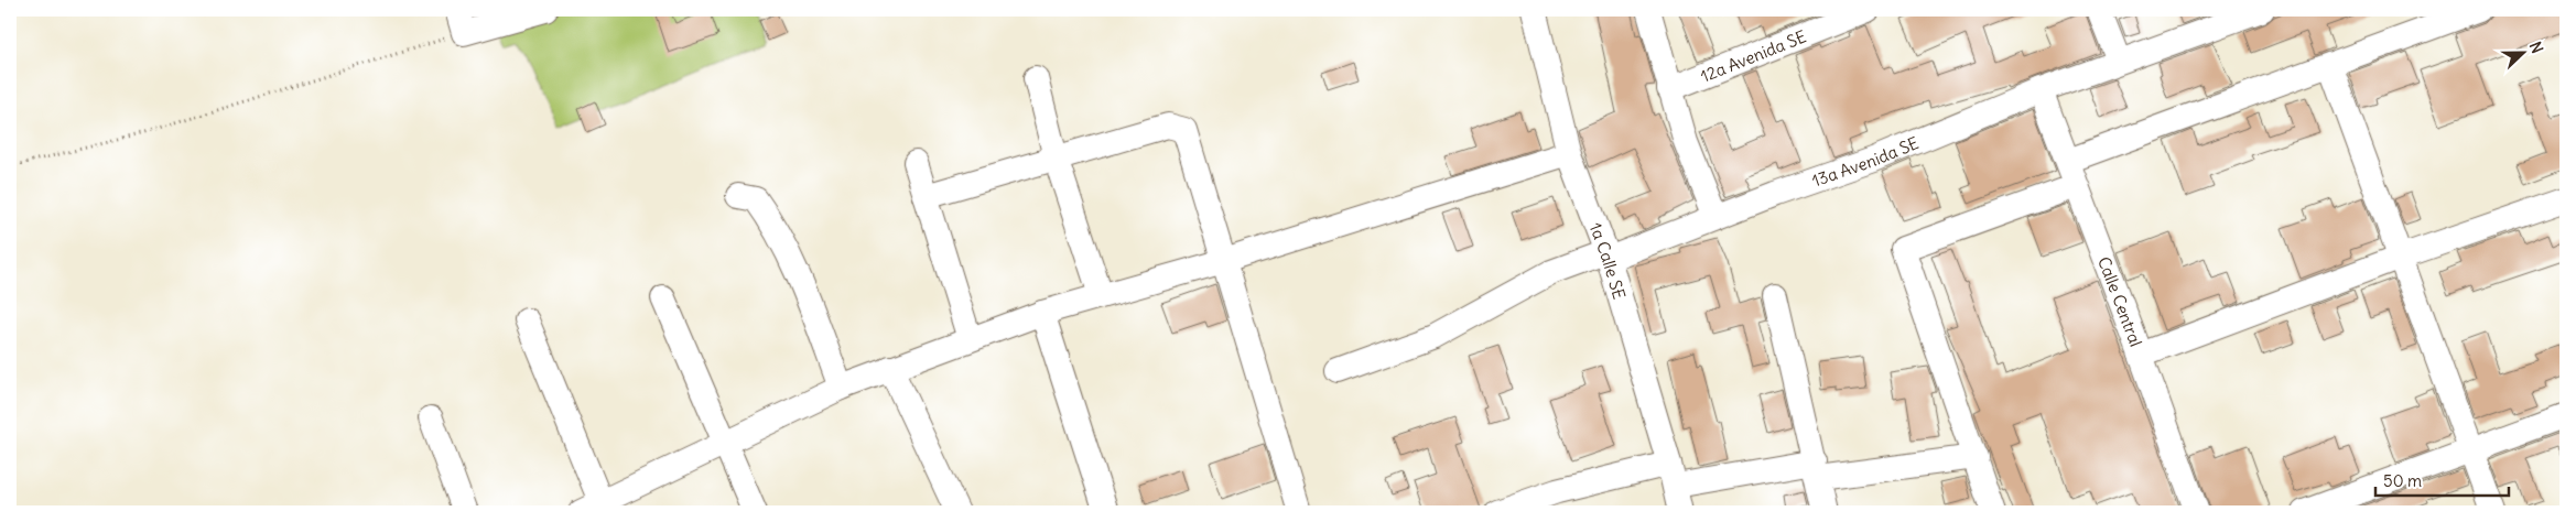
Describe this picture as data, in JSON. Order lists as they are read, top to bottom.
{
  "streets": {
    "street": [
      "12a Avenida SE",
      "13a Avenida SE",
      "1a Calle SE",
      "Calle Central"
    ]
  },
  "crossings": [
    ["13a Avenida SE", "1a Calle SE"],
    ["13a Avenida SE", "Calle Central"]
  ],
  "scale_bar": "50 m",
  "north": "right"
}
